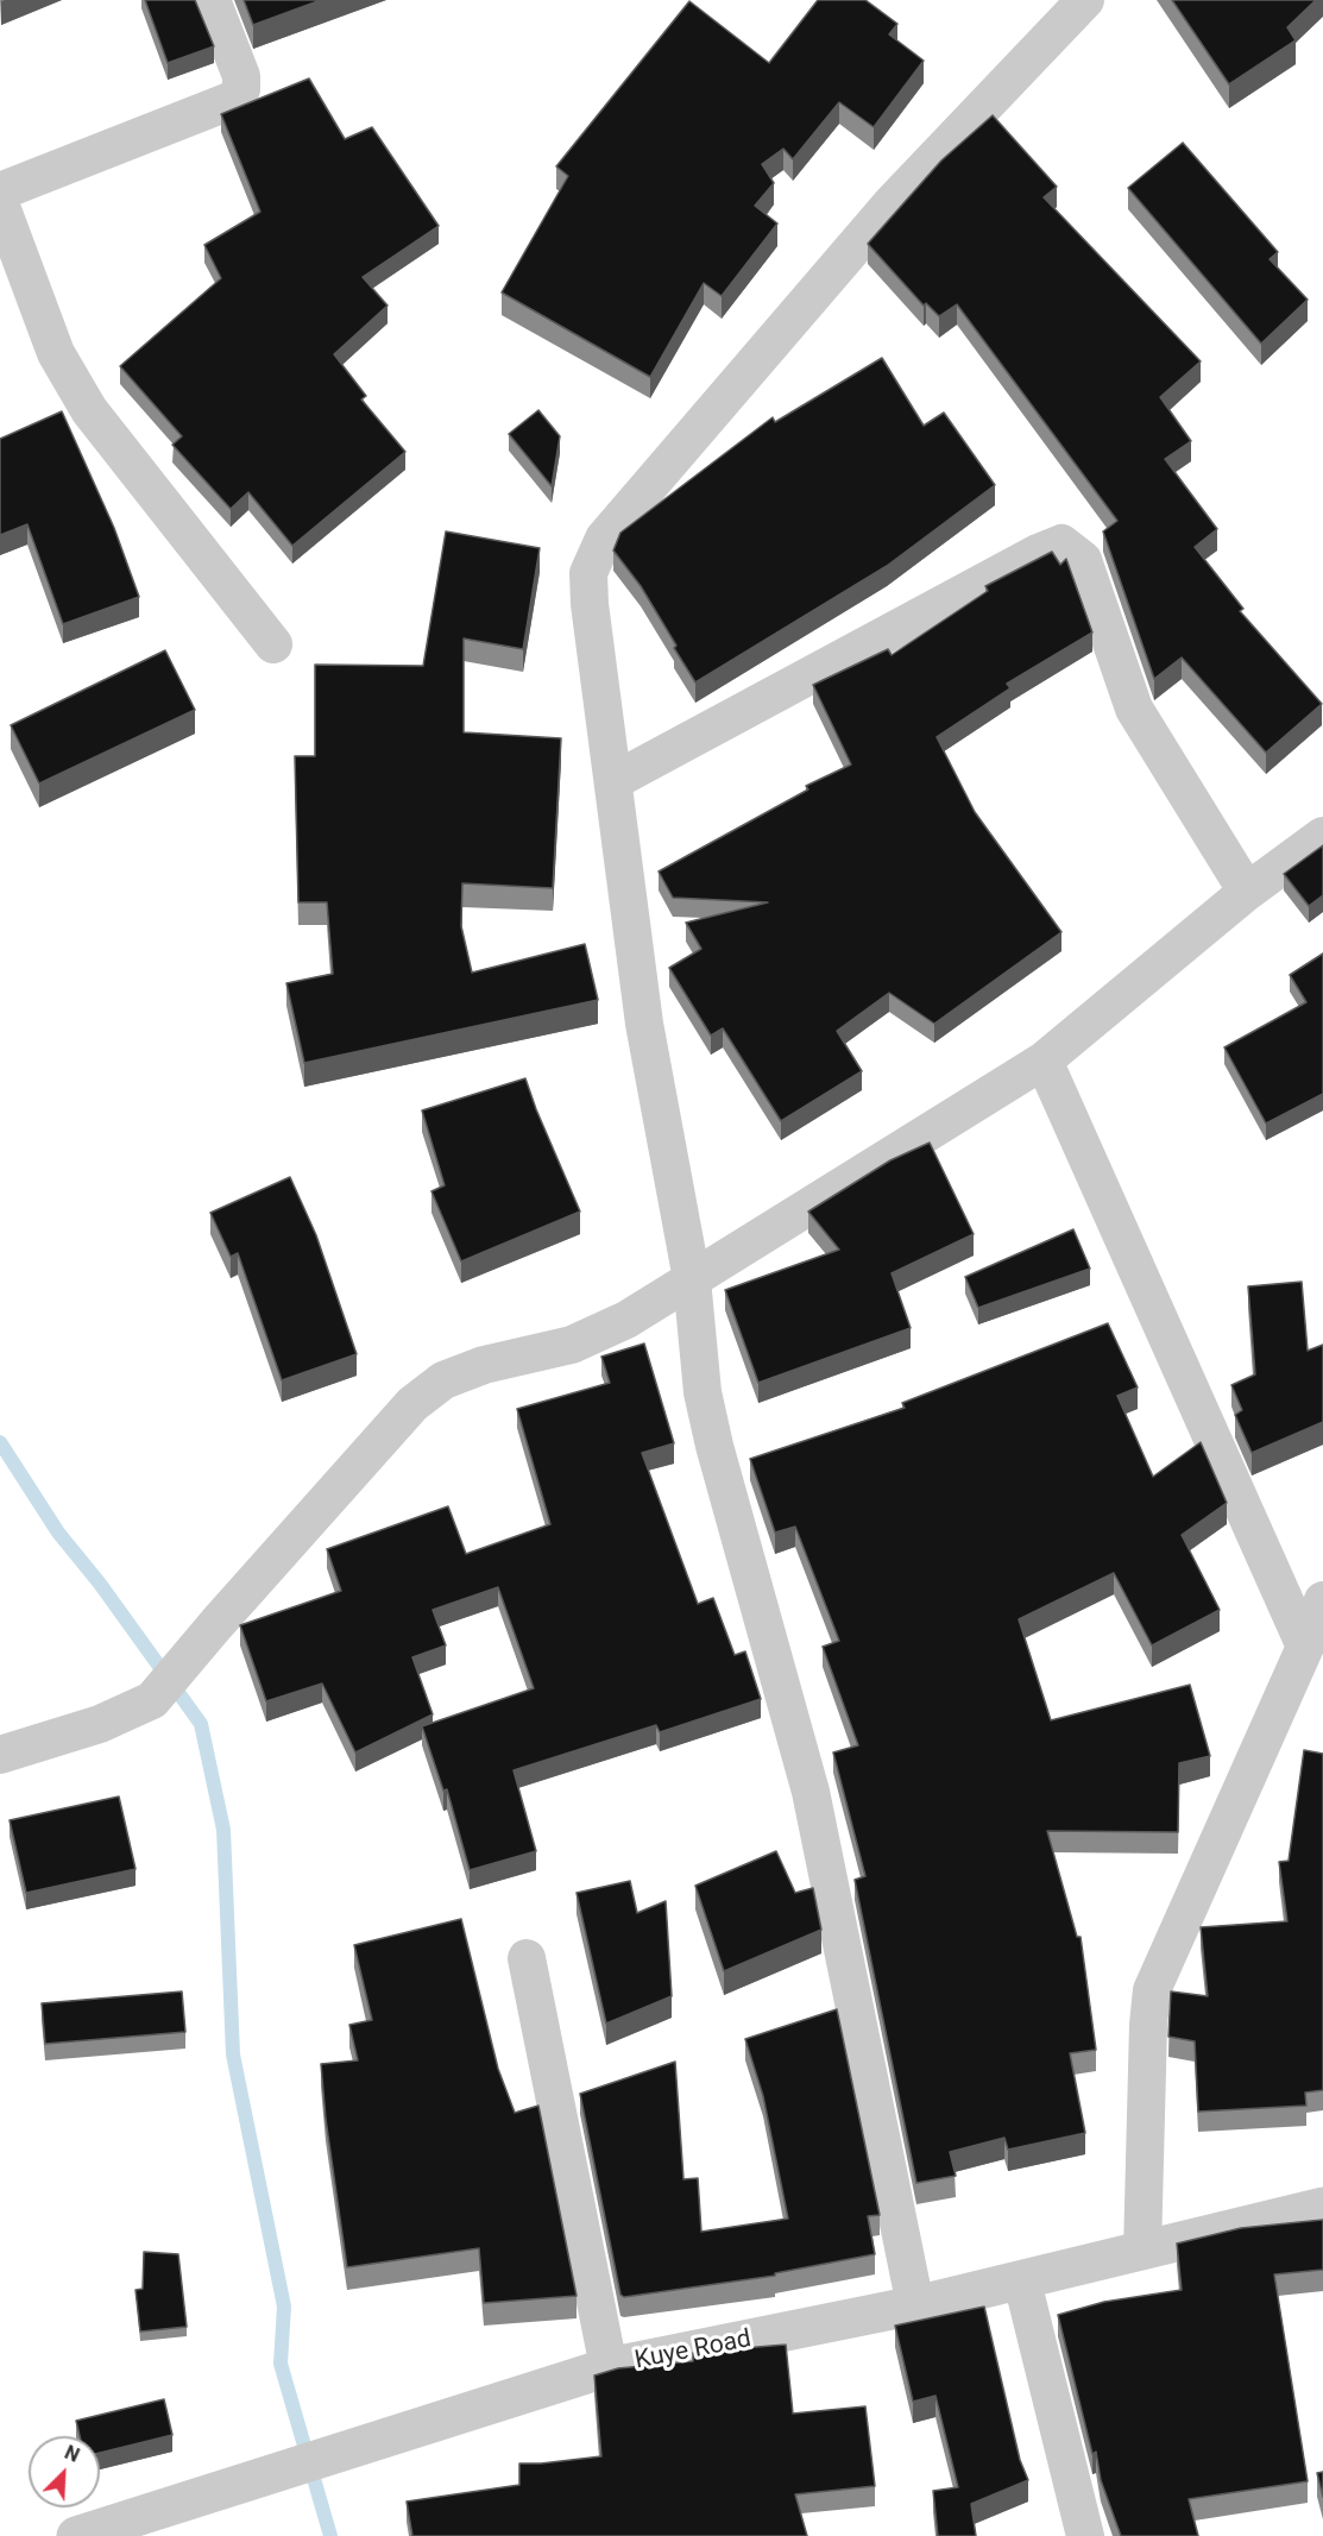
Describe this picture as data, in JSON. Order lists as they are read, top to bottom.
{
  "streets": {
    "street": ["Kuye Road"]
  },
  "north": "top right"
}
